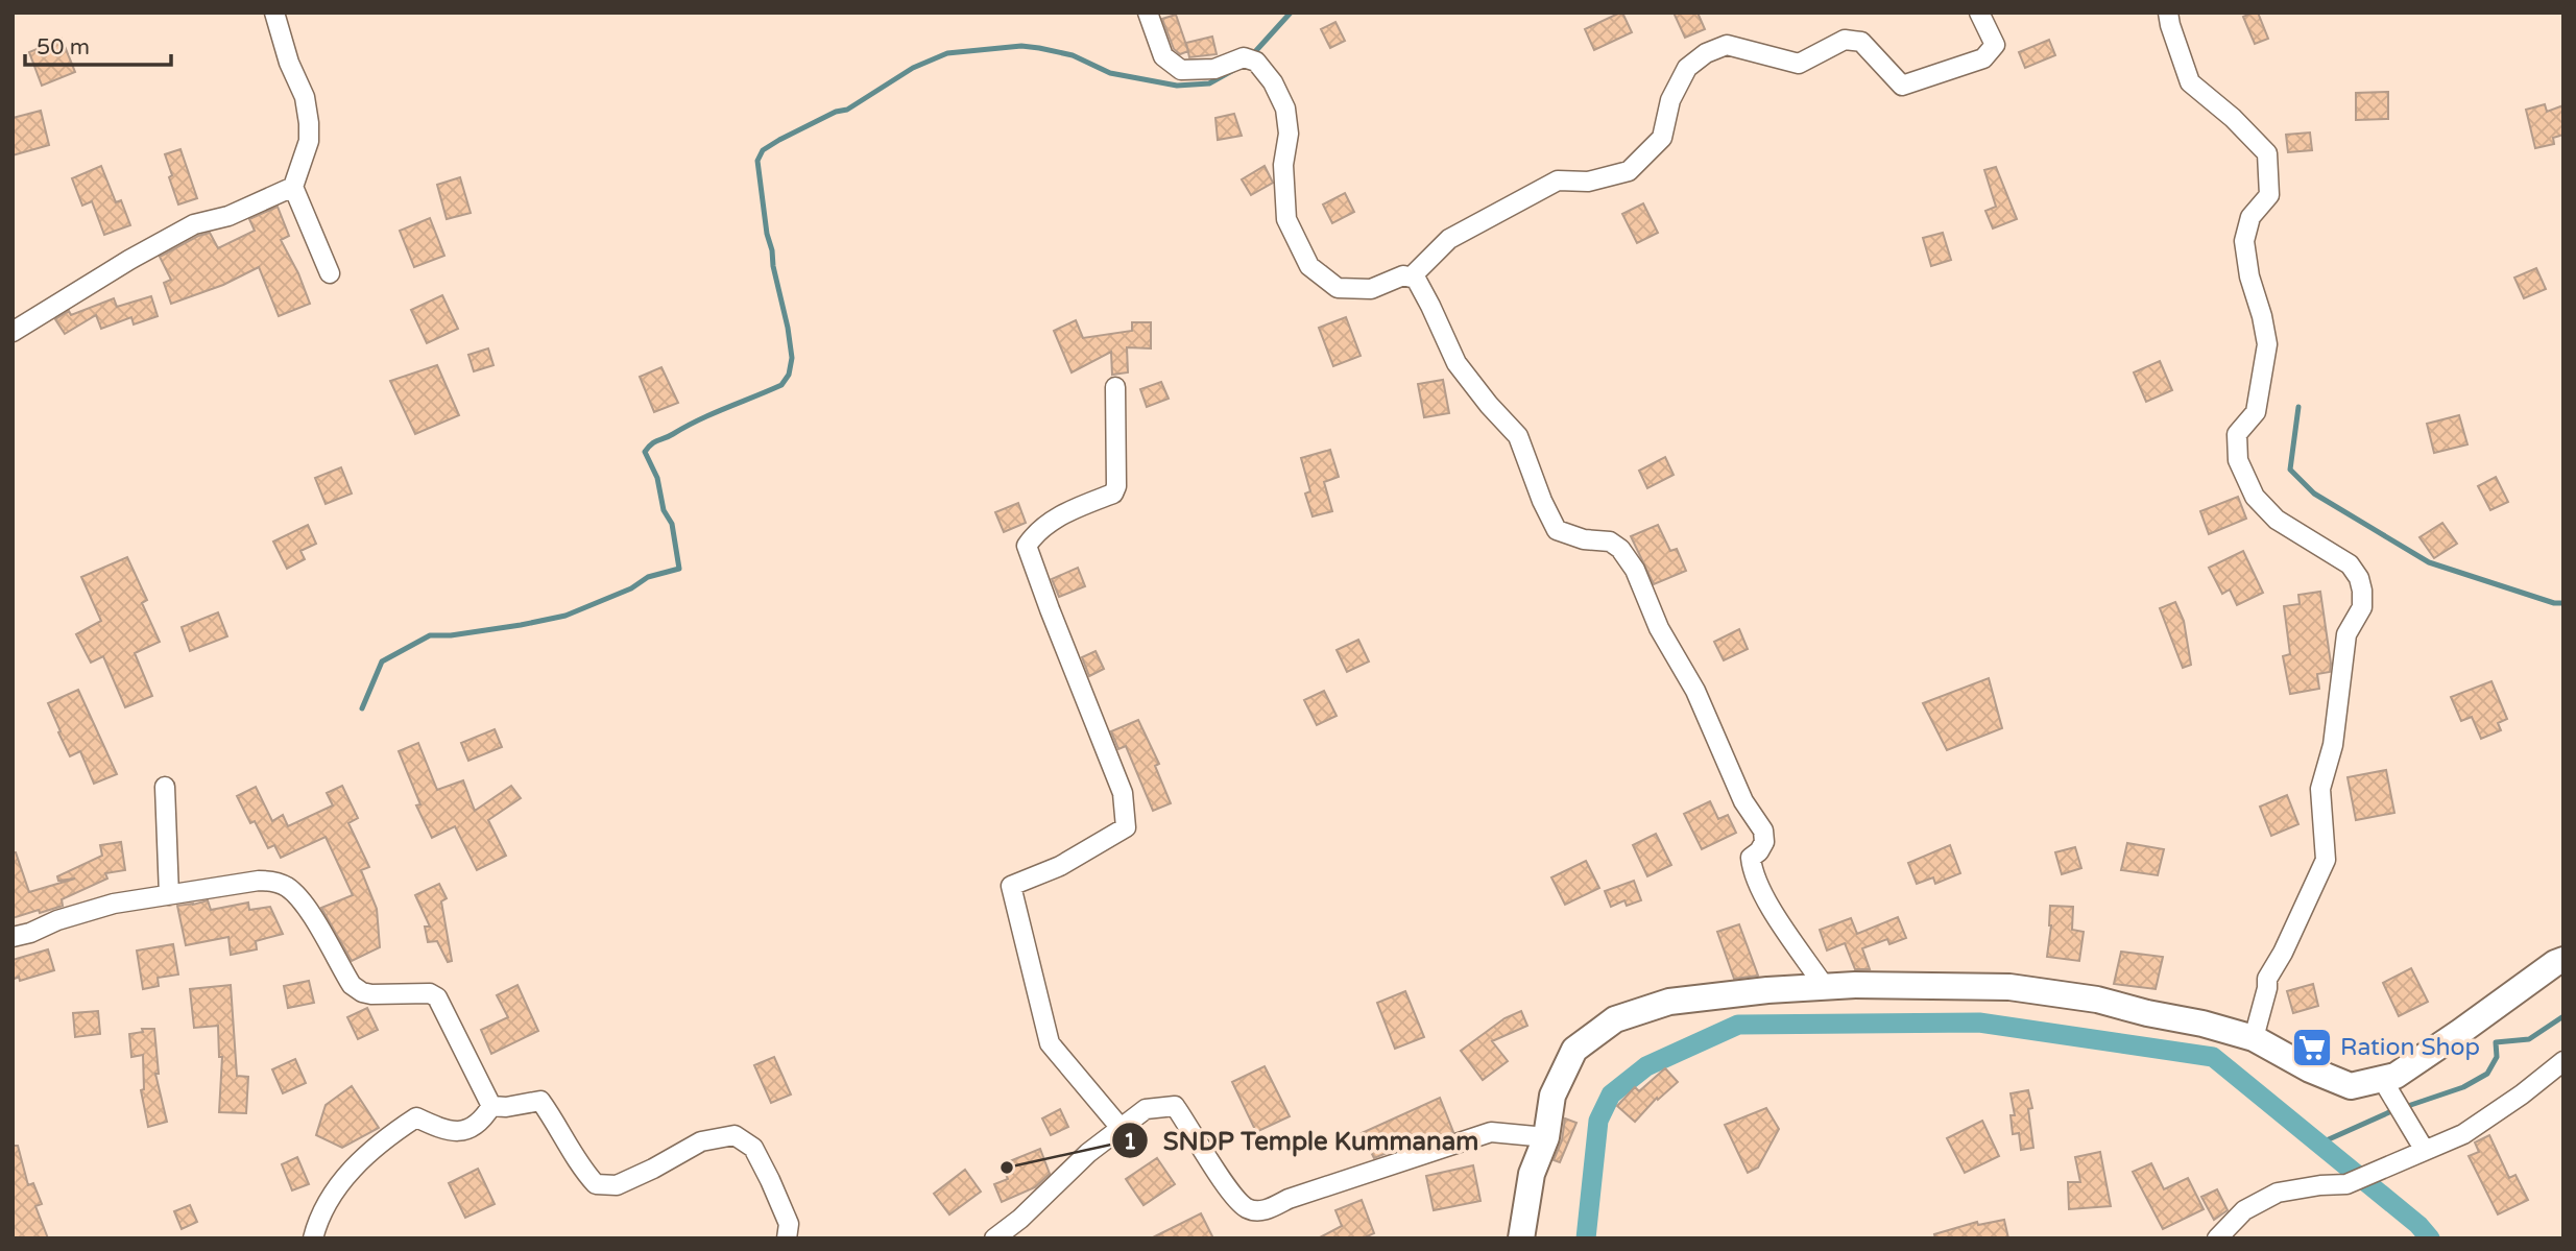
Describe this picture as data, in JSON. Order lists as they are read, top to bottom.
{
  "places": {
    "supermarket": ["Ration Shop"],
    "other": ["SNDP Temple Kummanam"]
  },
  "scale_bar": "50 m"
}
